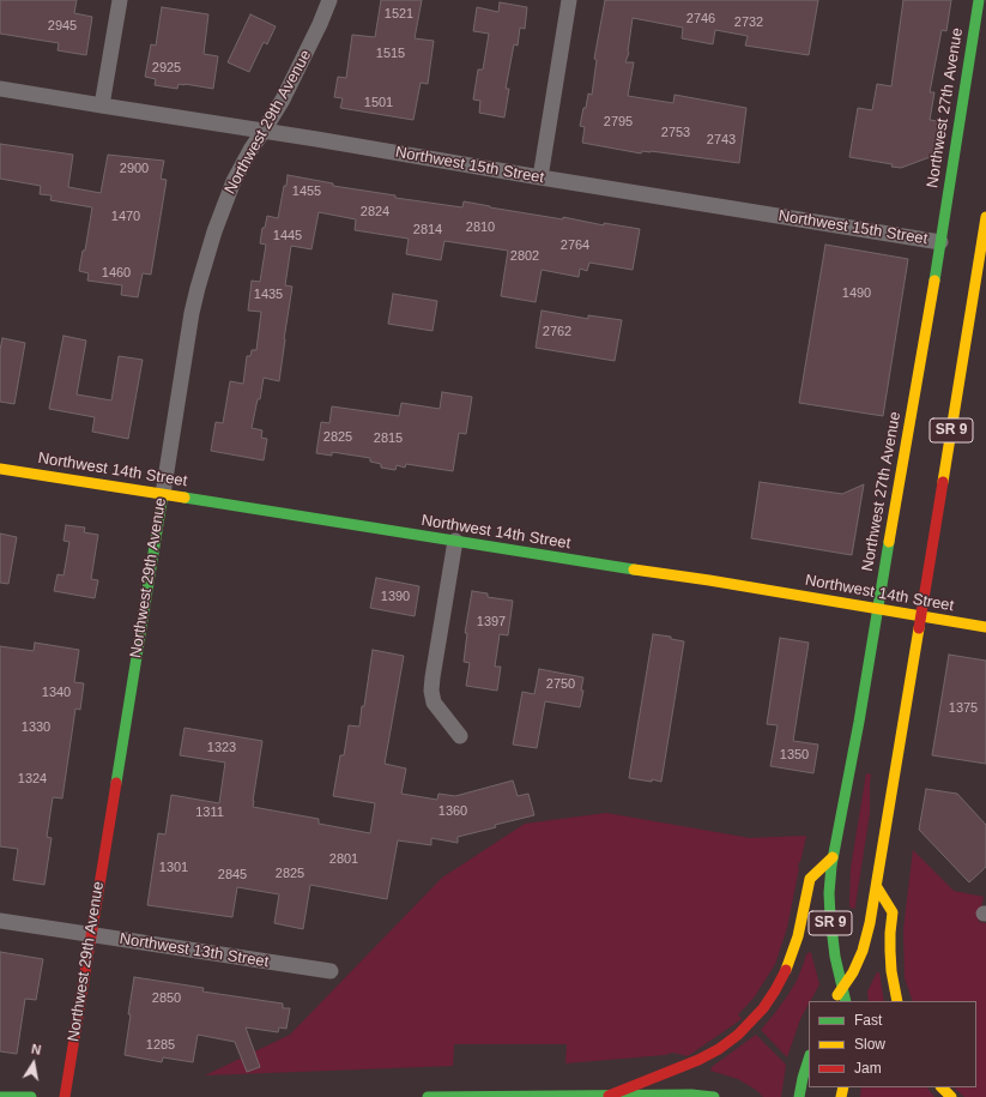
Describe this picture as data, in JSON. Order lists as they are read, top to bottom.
{
  "streets": {
    "main road": [
      "Northwest 27th Avenue",
      "Northwest 29th Avenue",
      "SR 9",
      "Northwest 14th Street"
    ],
    "street": ["Northwest 15th Street", "Northwest 13th Street"]
  },
  "crossings": [
    ["Northwest 27th Avenue", "Northwest 15th Street"],
    ["Northwest 27th Avenue", "SR 9"],
    ["Northwest 27th Avenue", "Northwest 14th Street"],
    ["Northwest 29th Avenue", "Northwest 15th Street"],
    ["Northwest 29th Avenue", "Northwest 14th Street"],
    ["Northwest 29th Avenue", "Northwest 13th Street"],
    ["SR 9", "Northwest 14th Street"]
  ],
  "house_numbers": [
    "1521",
    "2746",
    "2732",
    "2945",
    "1515",
    "2925",
    "1501",
    "2795",
    "2753",
    "2743",
    "2900",
    "1455",
    "2824",
    "1470",
    "2810",
    "2814",
    "1445",
    "2764",
    "2802",
    "1460",
    "1490",
    "1435",
    "2762",
    "2825",
    "2815",
    "1390",
    "1397",
    "2750",
    "1340",
    "1375",
    "1330",
    "1323",
    "1350",
    "1324",
    "1360",
    "1311",
    "2801",
    "1301",
    "2825",
    "2845",
    "2850",
    "1285"
  ],
  "legend": ["Fast", "Slow", "Jam"],
  "north": "top"
}
